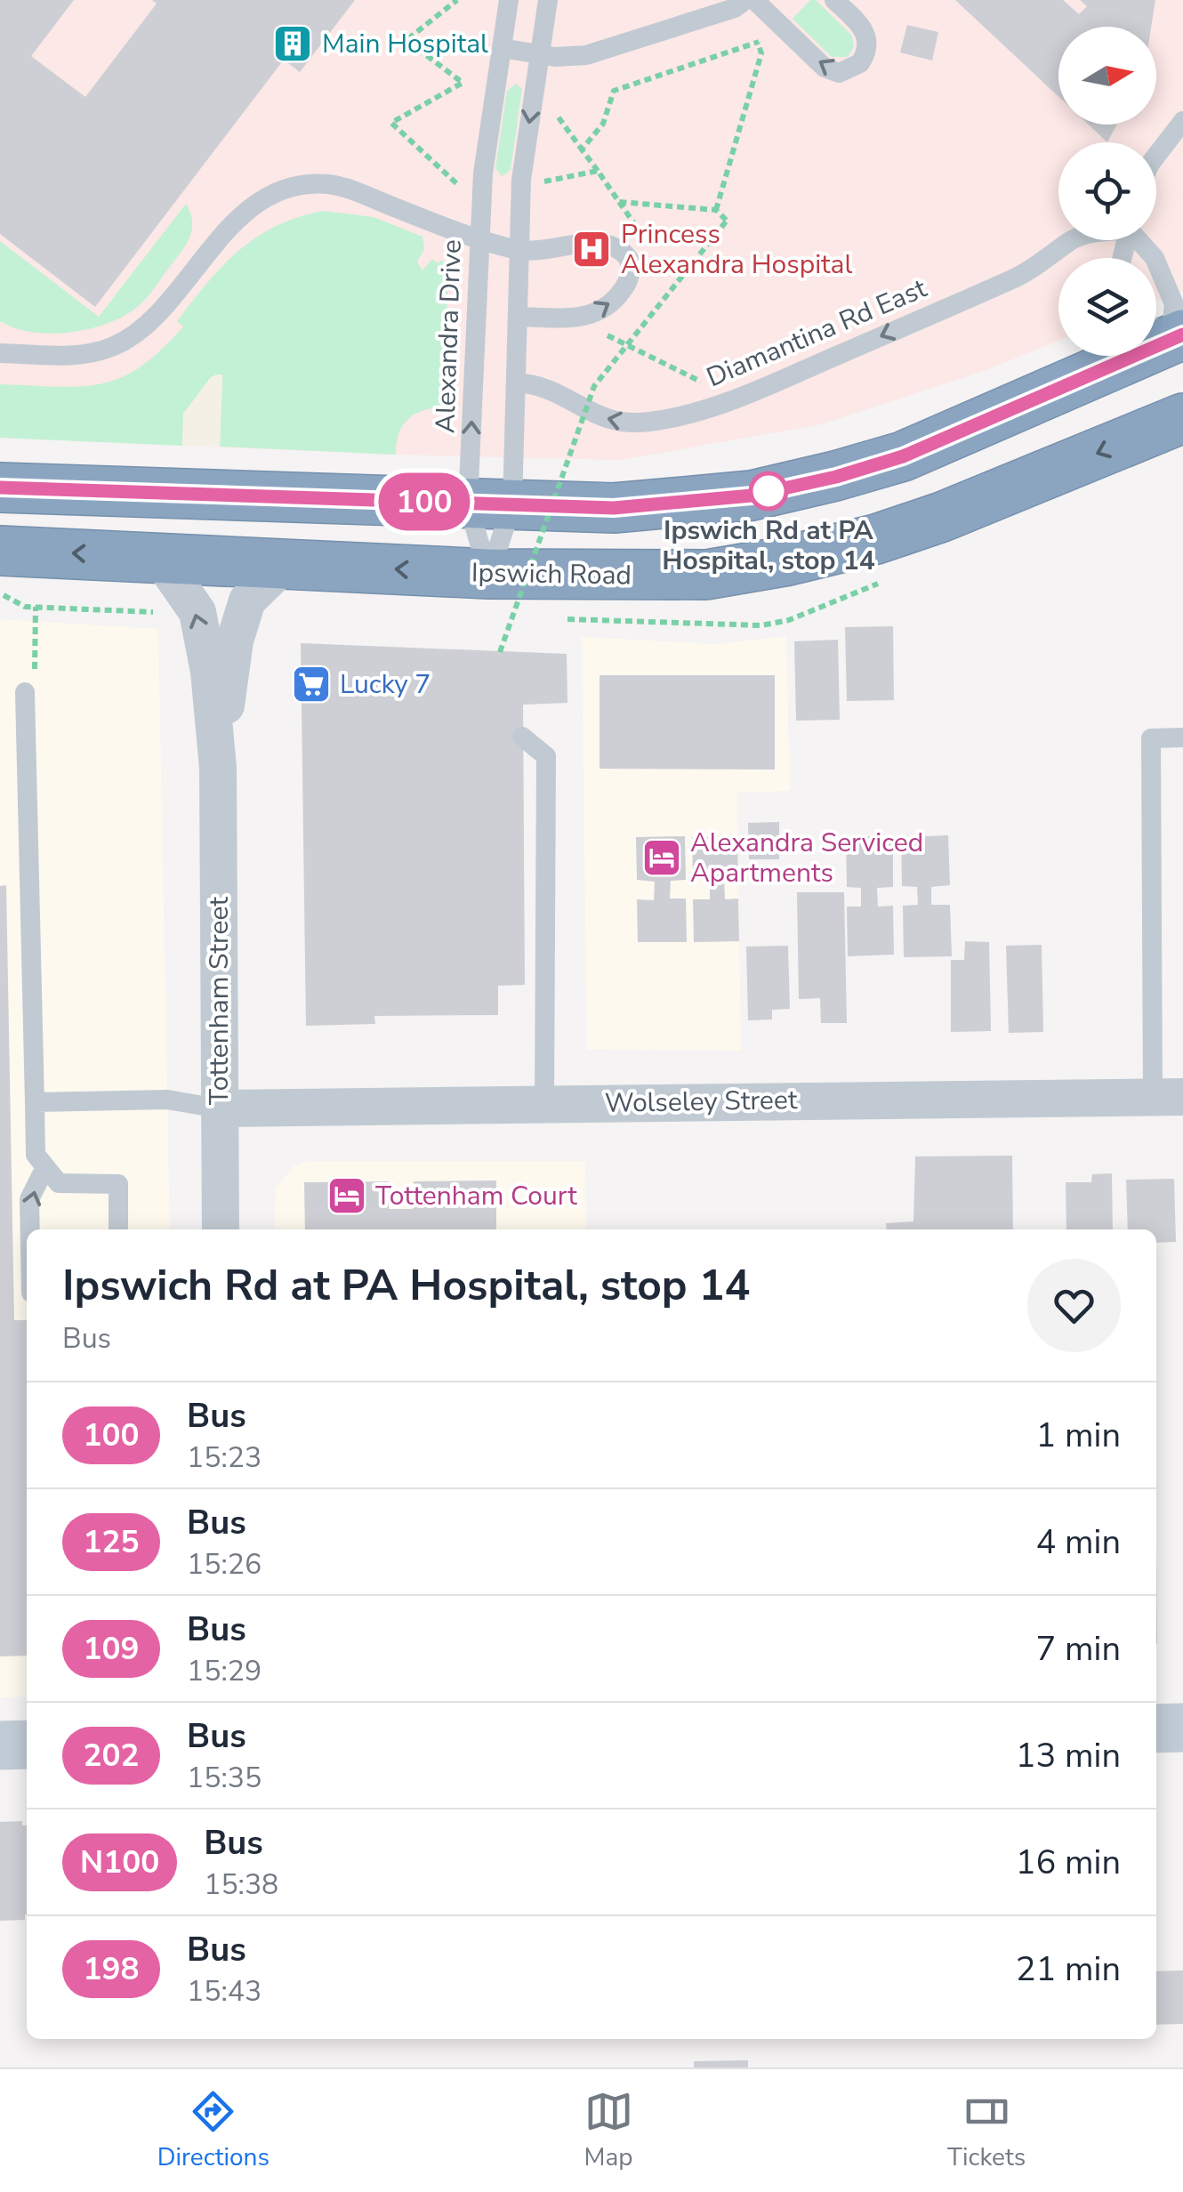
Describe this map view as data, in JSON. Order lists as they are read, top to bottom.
{
  "streets": {
    "highway": ["Ipswich Road"],
    "street": ["Tottenham Street", "Wolseley Street"],
    "lane": ["Diamantina Rd East", "Alexandra Drive"]
  },
  "crossings": [
    ["Diamantina Rd East", "Alexandra Drive"],
    ["Alexandra Drive", "Ipswich Road"],
    ["Ipswich Road", "Tottenham Street"],
    ["Tottenham Street", "Wolseley Street"]
  ],
  "one_way": ["Diamantina Rd East"],
  "places": {
    "building": ["Main Hospital"],
    "hospital": ["Princess Alexandra Hospital"],
    "other": ["Ipswich Rd at PA Hospital, stop 14"],
    "supermarket": ["Lucky 7"],
    "hotel": ["Alexandra Serviced Apartments", "Tottenham Court"]
  },
  "lines": ["bus line 100"],
  "north": "right",
  "page": {
    "on_map": "100",
    "heading": ["Ipswich Rd at PA Hospital, stop 14", "Bus"],
    "list": [
      {
        "mark": "100",
        "name": "Bus",
        "note": "15:23",
        "value": "1 min"
      },
      {
        "mark": "125",
        "name": "Bus",
        "note": "15:26",
        "value": "4 min"
      },
      {
        "mark": "109",
        "name": "Bus",
        "note": "15:29",
        "value": "7 min"
      },
      {
        "mark": "202",
        "name": "Bus",
        "note": "15:35",
        "value": "13 min"
      },
      {
        "mark": "N100",
        "name": "Bus",
        "note": "15:38",
        "value": "16 min"
      },
      {
        "mark": "198",
        "name": "Bus",
        "note": "15:43",
        "value": "21 min"
      }
    ],
    "tabs": ["Directions", "Map", "Tickets"]
  }
}
